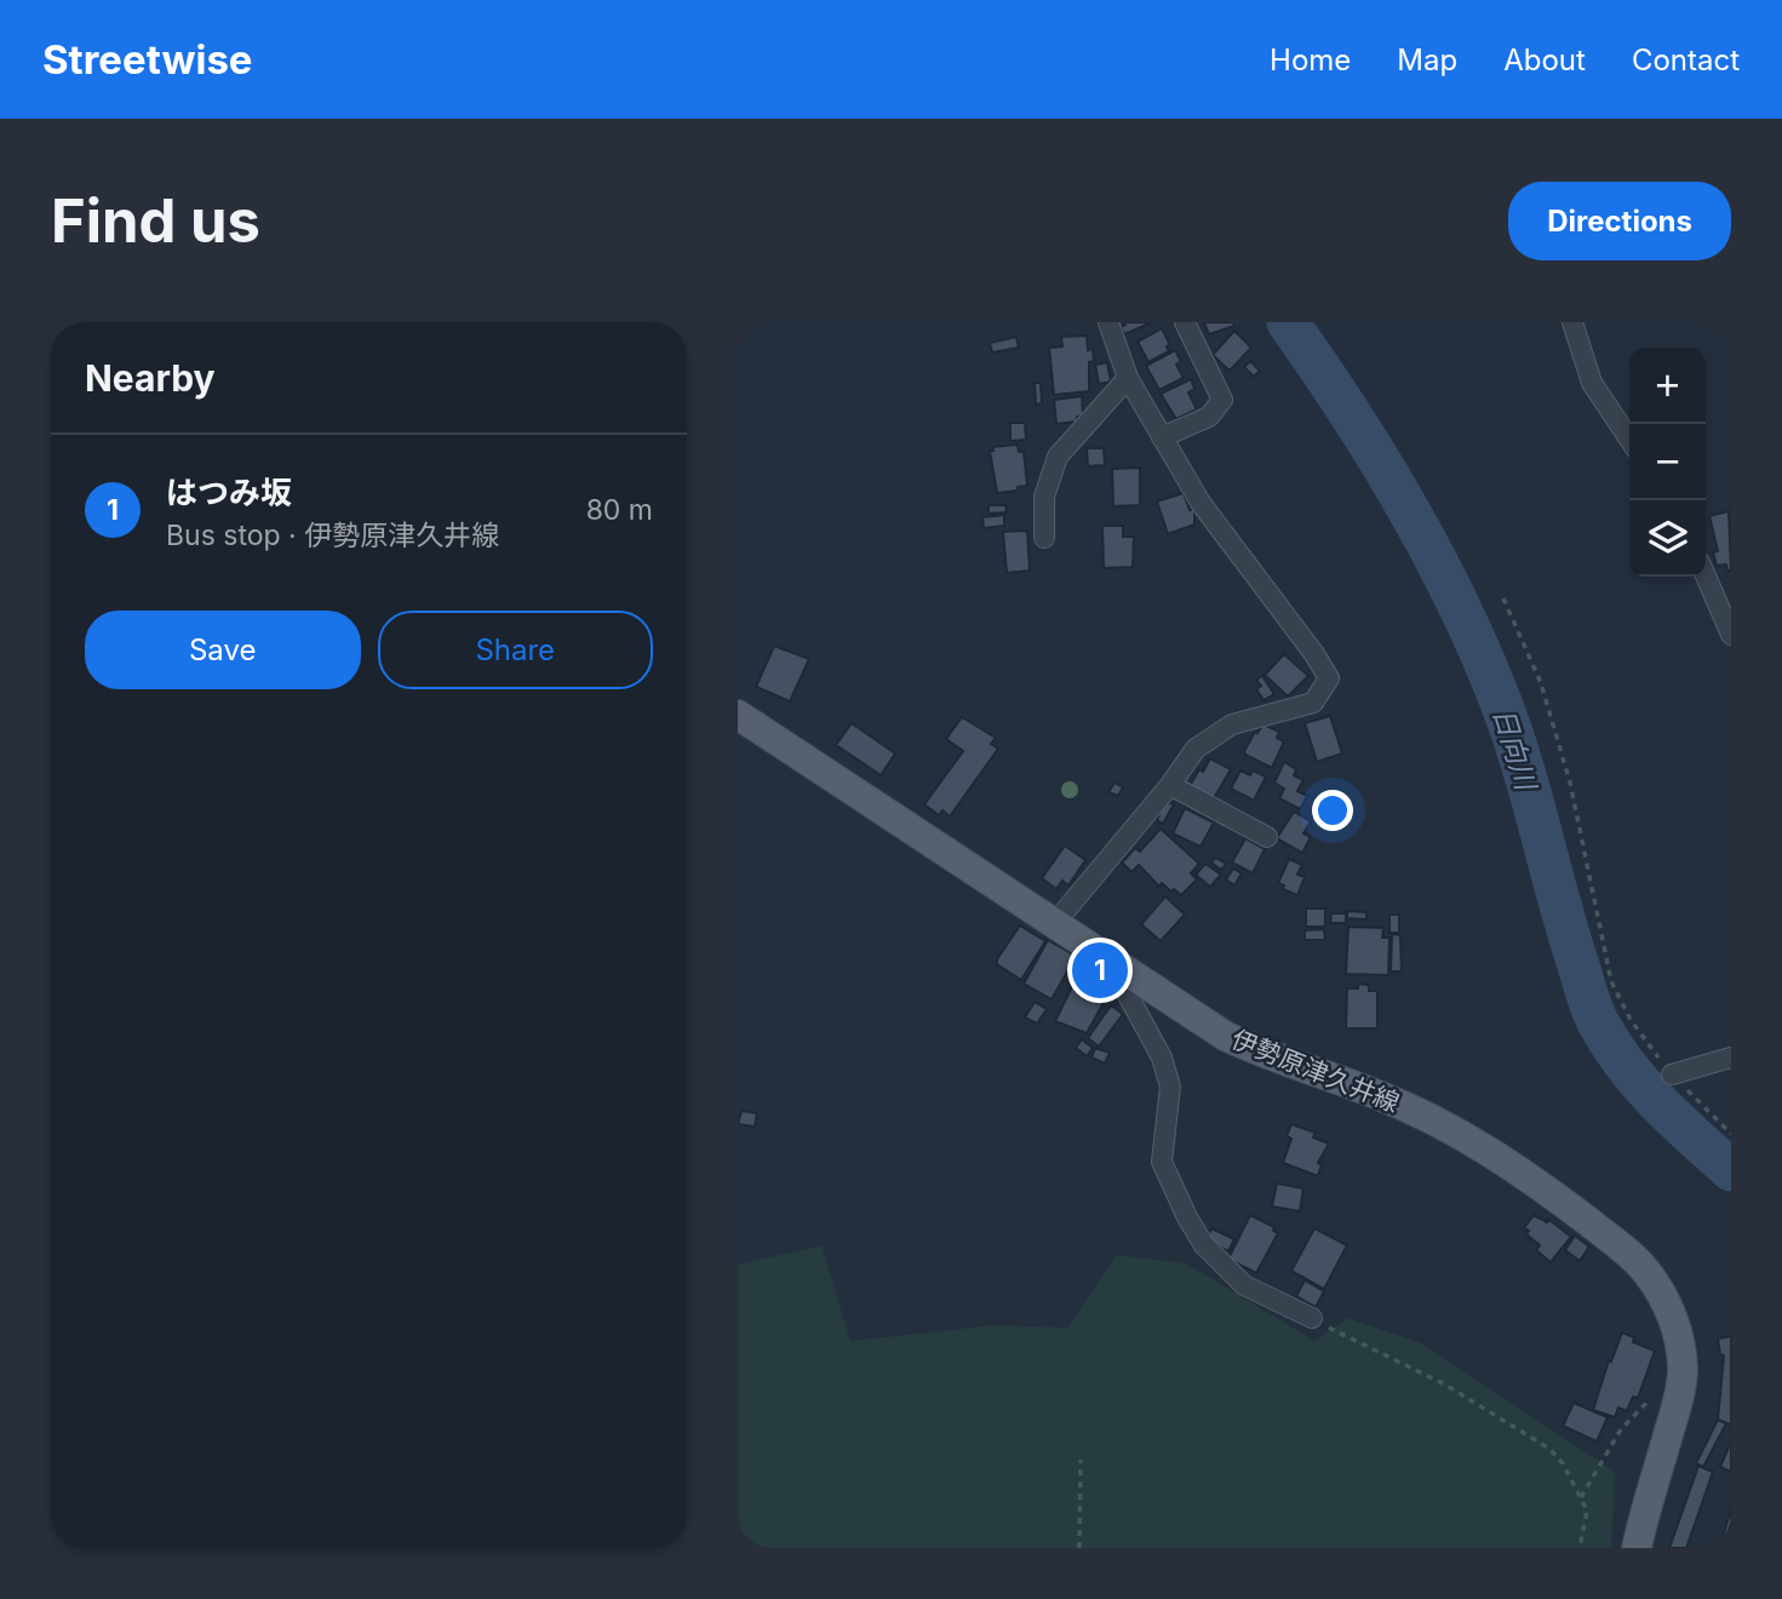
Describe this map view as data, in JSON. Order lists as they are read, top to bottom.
{
  "streets": {
    "main road": ["伊勢原津久井線"]
  },
  "water": ["日向川"],
  "page": {
    "header": "Streetwise",
    "nav": [
      "Home",
      "Map",
      "About",
      "Contact"
    ],
    "buttons": [
      "Directions",
      ["Save", "Share"]
    ],
    "title": "Find us",
    "heading": "Nearby",
    "map_buttons": ["+", "−"],
    "list": [
      {
        "mark": "1",
        "name": "はつみ坂",
        "note": "Bus stop · 伊勢原津久井線",
        "value": "80 m"
      }
    ],
    "pins": "1"
  }
}
